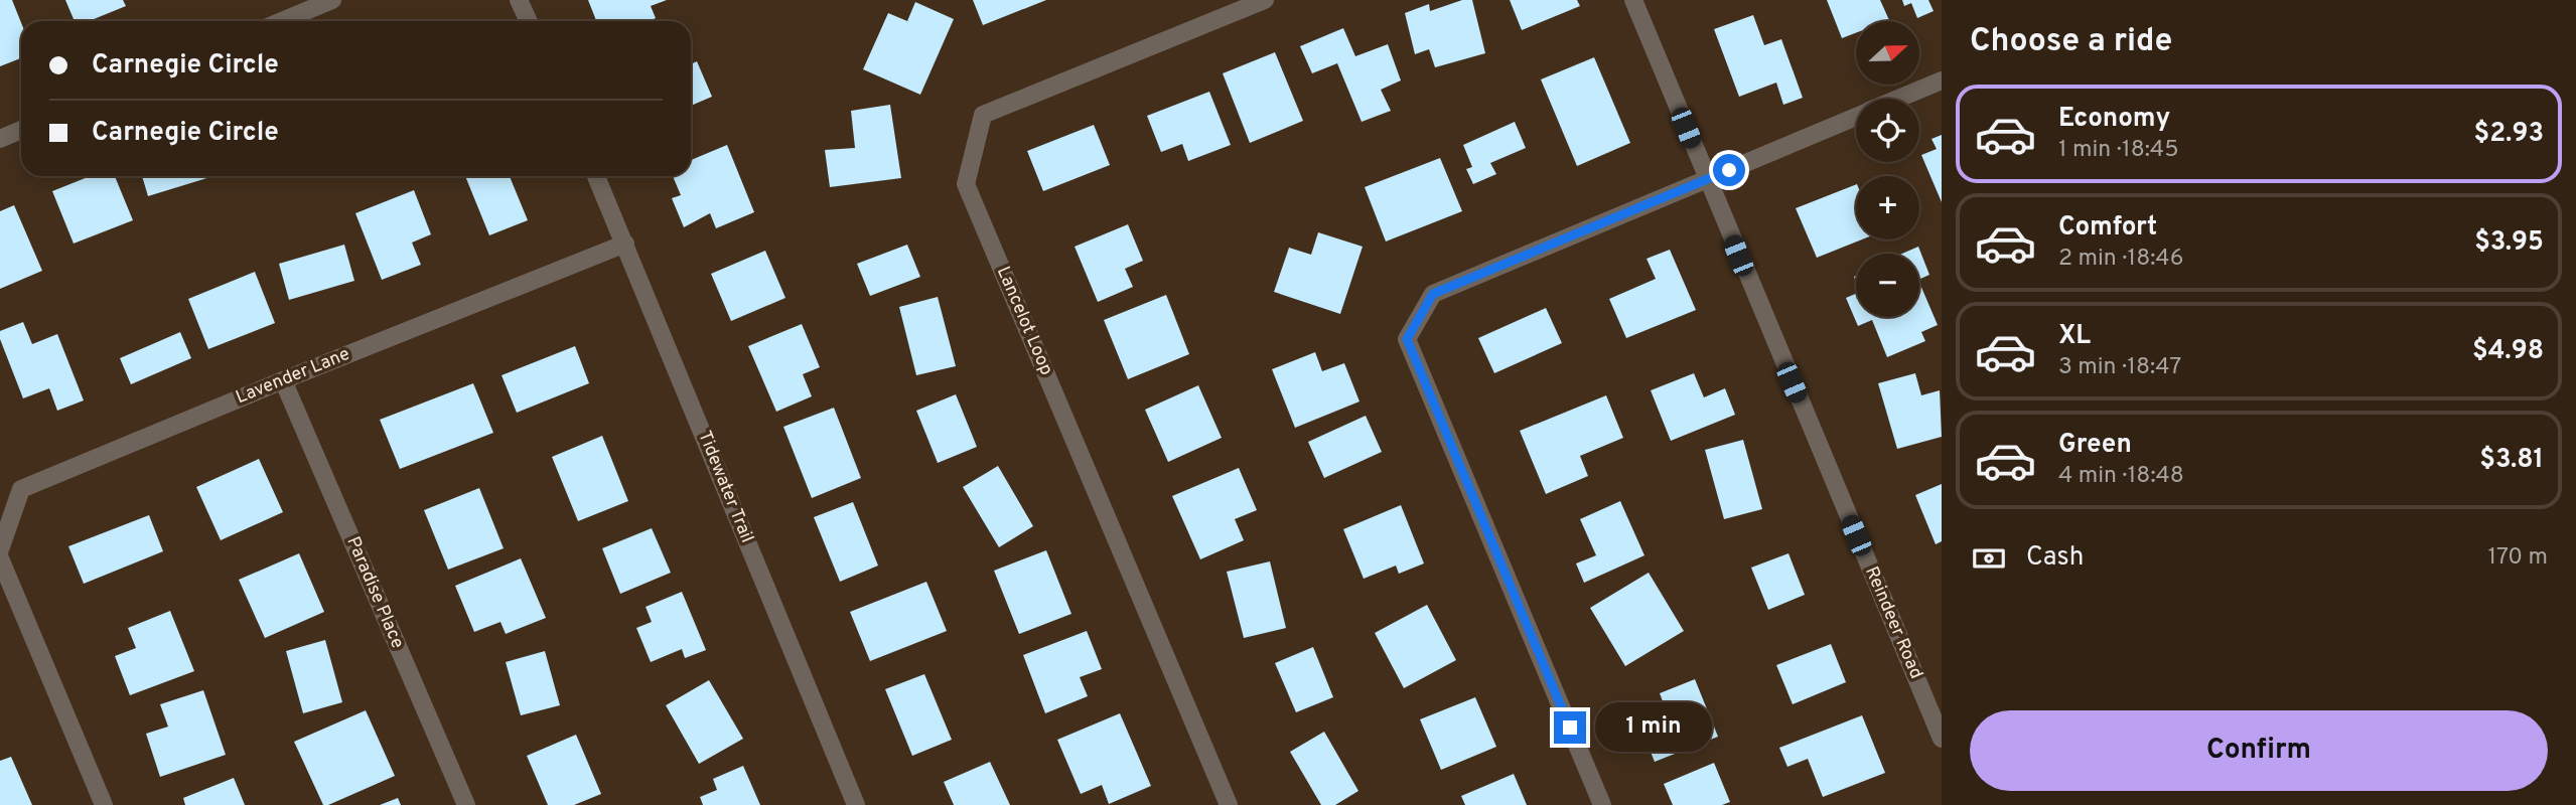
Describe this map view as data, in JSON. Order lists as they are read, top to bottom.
{
  "streets": {
    "street": [
      "Lancelot Loop",
      "Lavender Lane",
      "Tidewater Trail",
      "Paradise Place",
      "Reindeer Road"
    ]
  },
  "crossings": [
    ["Lavender Lane", "Tidewater Trail"],
    ["Lavender Lane", "Paradise Place"]
  ],
  "north": "right",
  "page": {
    "heading": "Choose a ride",
    "map_buttons": ["+", "−"],
    "banner": ["Carnegie Circle", "Carnegie Circle"],
    "list": [
      {
        "name": "Economy",
        "note": "1 min · 18:45",
        "value": "$2.93"
      },
      {
        "name": "Comfort",
        "note": "2 min · 18:46",
        "value": "$3.95"
      },
      {
        "name": "XL",
        "note": "3 min · 18:47",
        "value": "$4.98"
      },
      {
        "name": "Green",
        "note": "4 min · 18:48",
        "value": "$3.81"
      }
    ],
    "pay": ["Cash", "170 m"],
    "buttons": "Confirm",
    "bubble": "1 min"
  }
}
